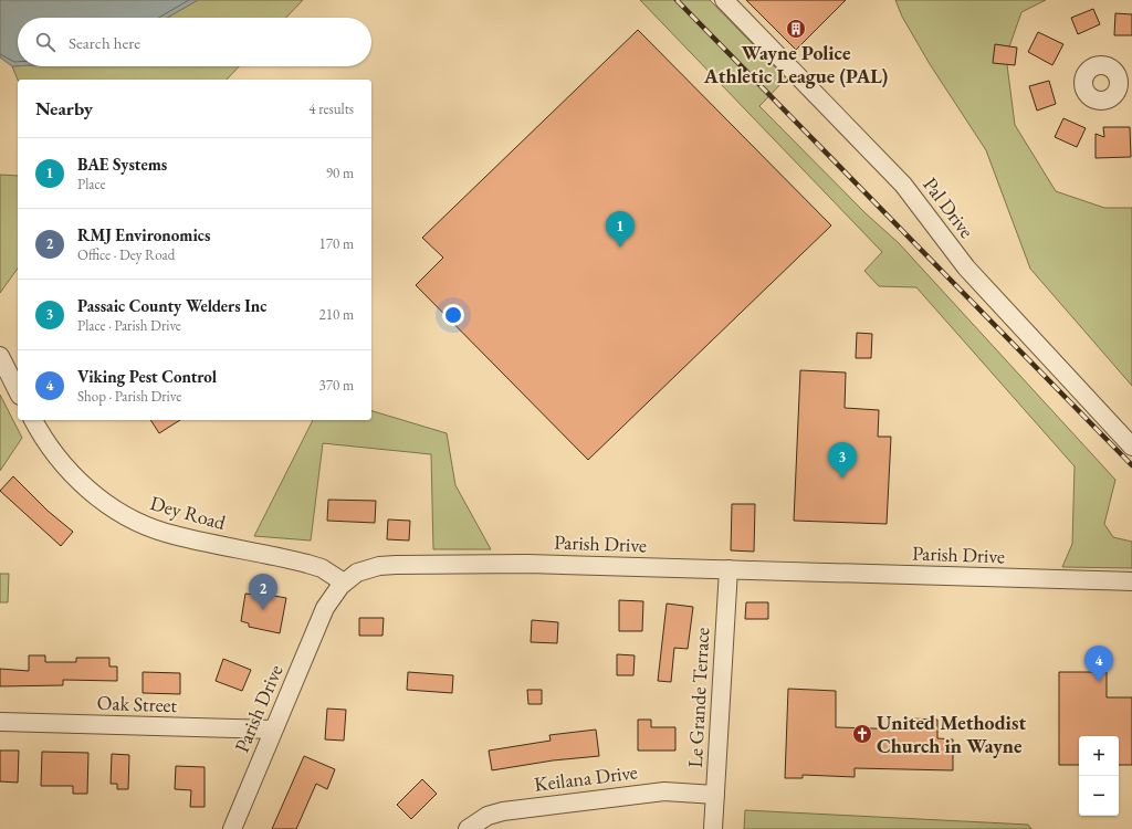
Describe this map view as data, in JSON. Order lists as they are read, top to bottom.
{
  "streets": {
    "street": [
      "Pal Drive",
      "Dey Road",
      "Parish Drive",
      "Le Grande Terrace",
      "Oak Street",
      "Keilana Drive"
    ]
  },
  "crossings": [
    ["Dey Road", "Parish Drive"],
    ["Parish Drive", "Le Grande Terrace"],
    ["Parish Drive", "Oak Street"],
    ["Le Grande Terrace", "Keilana Drive"]
  ],
  "places": {
    "building": ["Wayne Police Athletic League (PAL)"],
    "church": ["United Methodist Church in Wayne"]
  },
  "page": {
    "search": "Search here",
    "heading": ["Nearby", "4 results"],
    "list": [
      {
        "mark": "1",
        "name": "BAE Systems",
        "note": "Place",
        "value": "90 m"
      },
      {
        "mark": "2",
        "name": "RMJ Environomics",
        "note": "Office · Dey Road",
        "value": "170 m"
      },
      {
        "mark": "3",
        "name": "Passaic County Welders Inc",
        "note": "Place · Parish Drive",
        "value": "210 m"
      },
      {
        "mark": "4",
        "name": "Viking Pest Control",
        "note": "Shop · Parish Drive",
        "value": "370 m"
      }
    ],
    "pins": [
      "1",
      "3",
      "2",
      "4"
    ],
    "map_buttons": ["+", "−"]
  }
}
